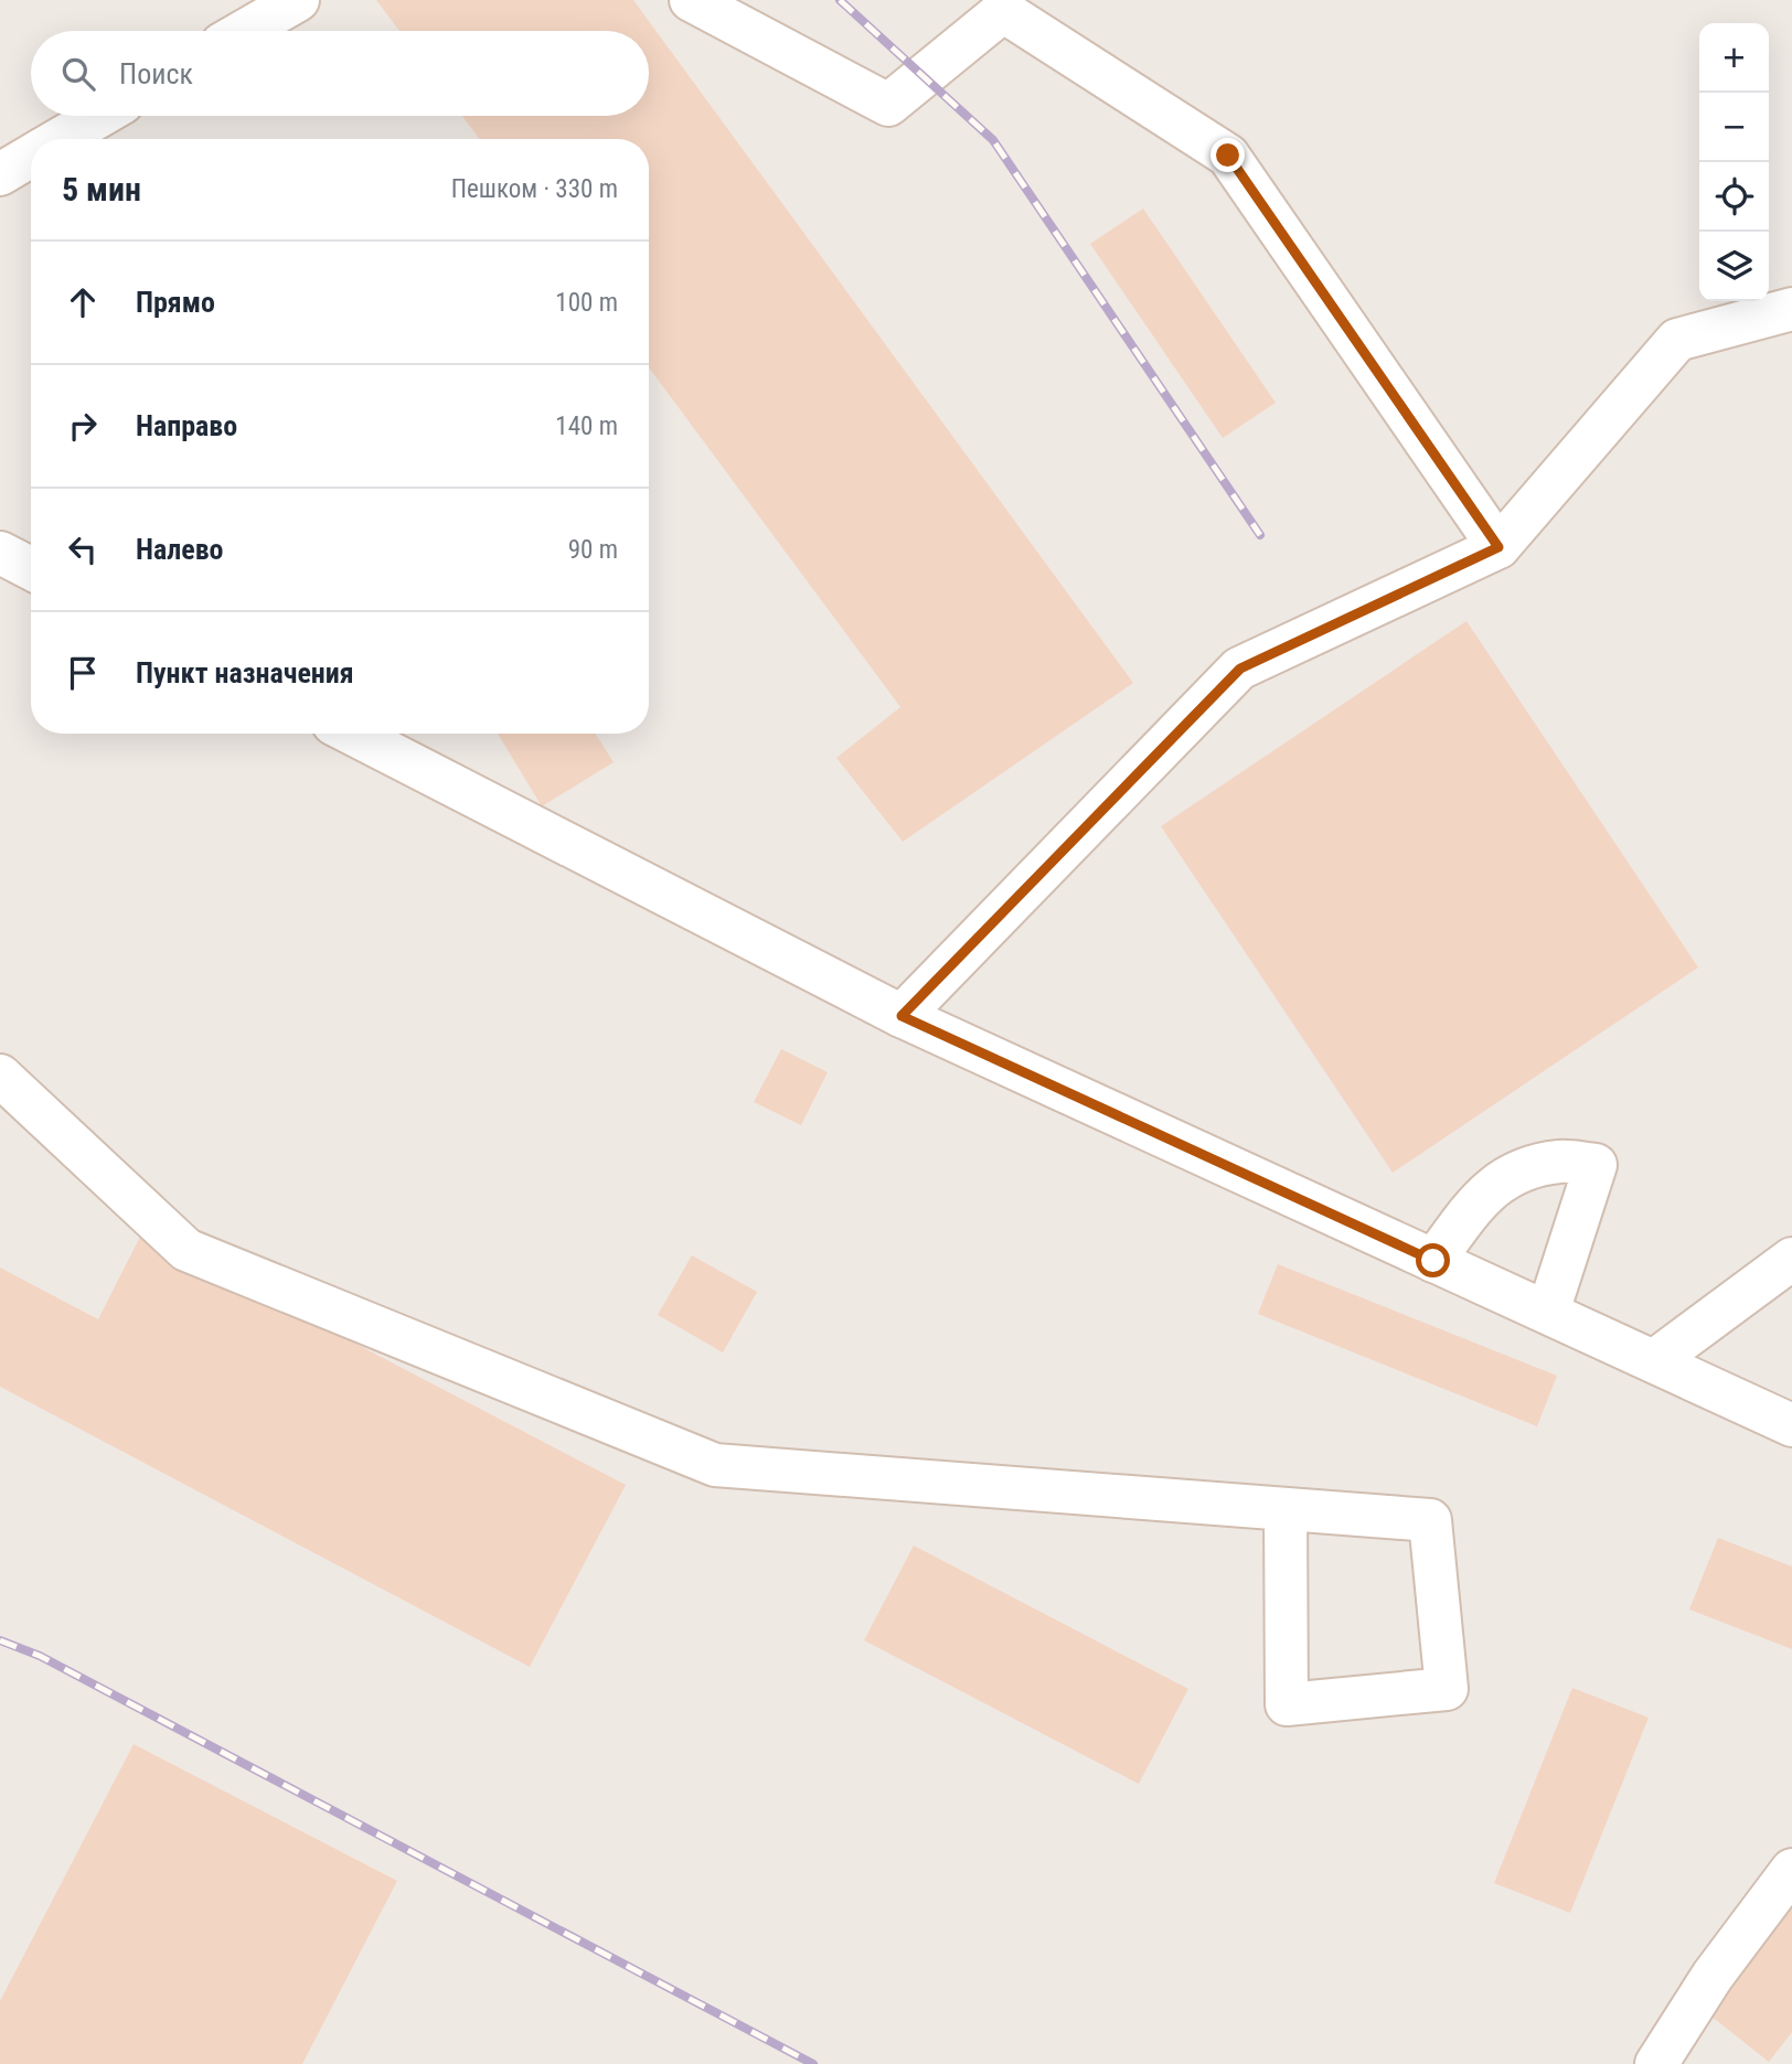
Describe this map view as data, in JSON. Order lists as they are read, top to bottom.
{
  "page": {
    "map_buttons": ["+", "−"],
    "search": "Поиск",
    "heading": ["5 мин", "Пешком · 330 m"],
    "list": [
      ["Прямо", "100 m"],
      ["Направо", "140 m"],
      ["Налево", "90 m"],
      "Пункт назначения"
    ]
  }
}
